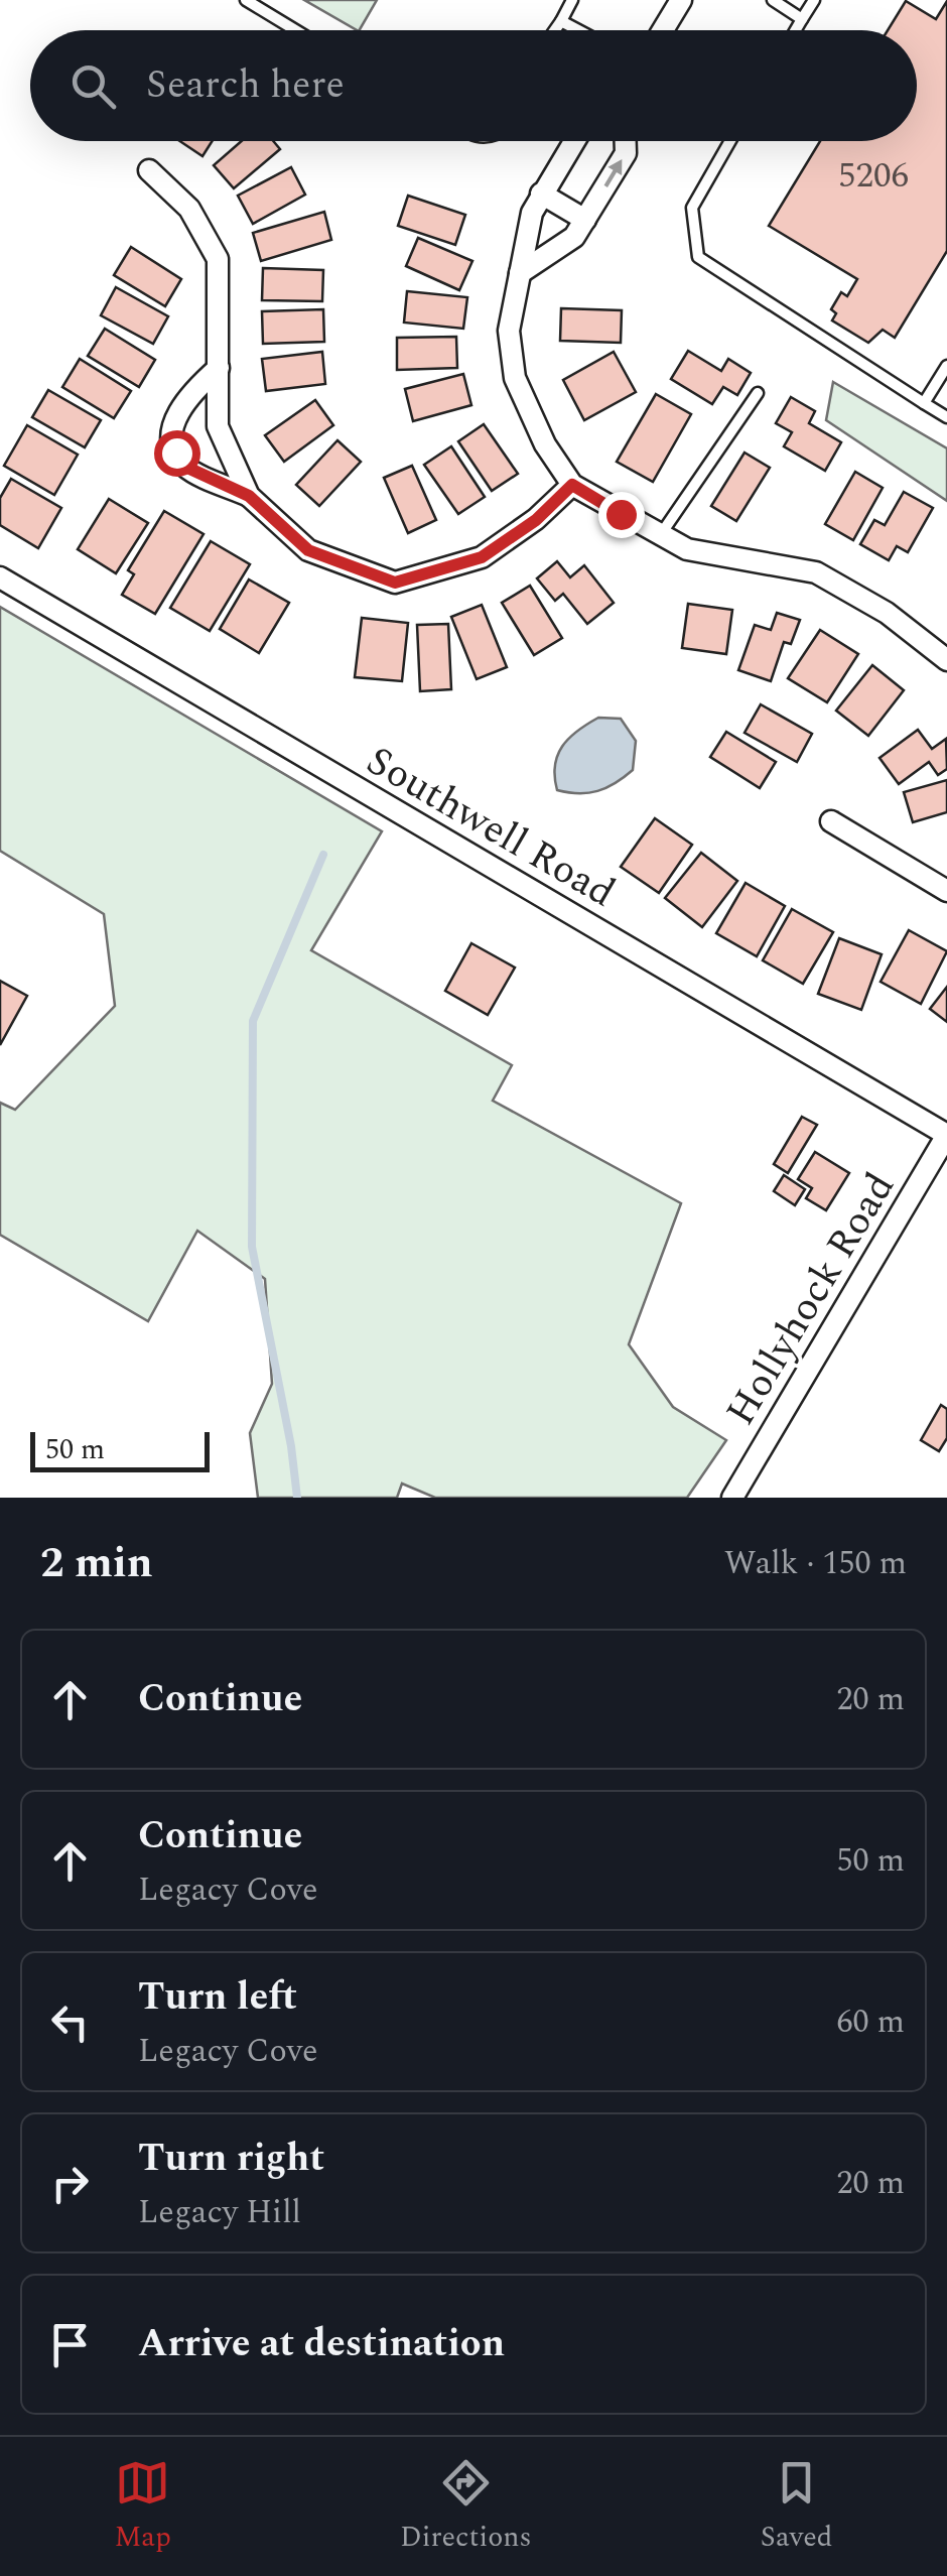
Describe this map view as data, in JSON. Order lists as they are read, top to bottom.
{
  "streets": {
    "street": ["Southwell Road", "Hollyhock Road"]
  },
  "crossings": [
    ["Southwell Road", "Hollyhock Road"]
  ],
  "house_numbers": ["5206"],
  "scale_bar": "50 m",
  "page": {
    "search": "Search here",
    "scale": "50 m",
    "heading": ["2 min", "Walk · 150 m"],
    "list": [
      ["Continue", "20 m"],
      ["Continue", "Legacy Cove", "50 m"],
      ["Turn left", "Legacy Cove", "60 m"],
      ["Turn right", "Legacy Hill", "20 m"],
      "Arrive at destination"
    ],
    "nav": ["Map", "Directions", "Saved"]
  }
}
